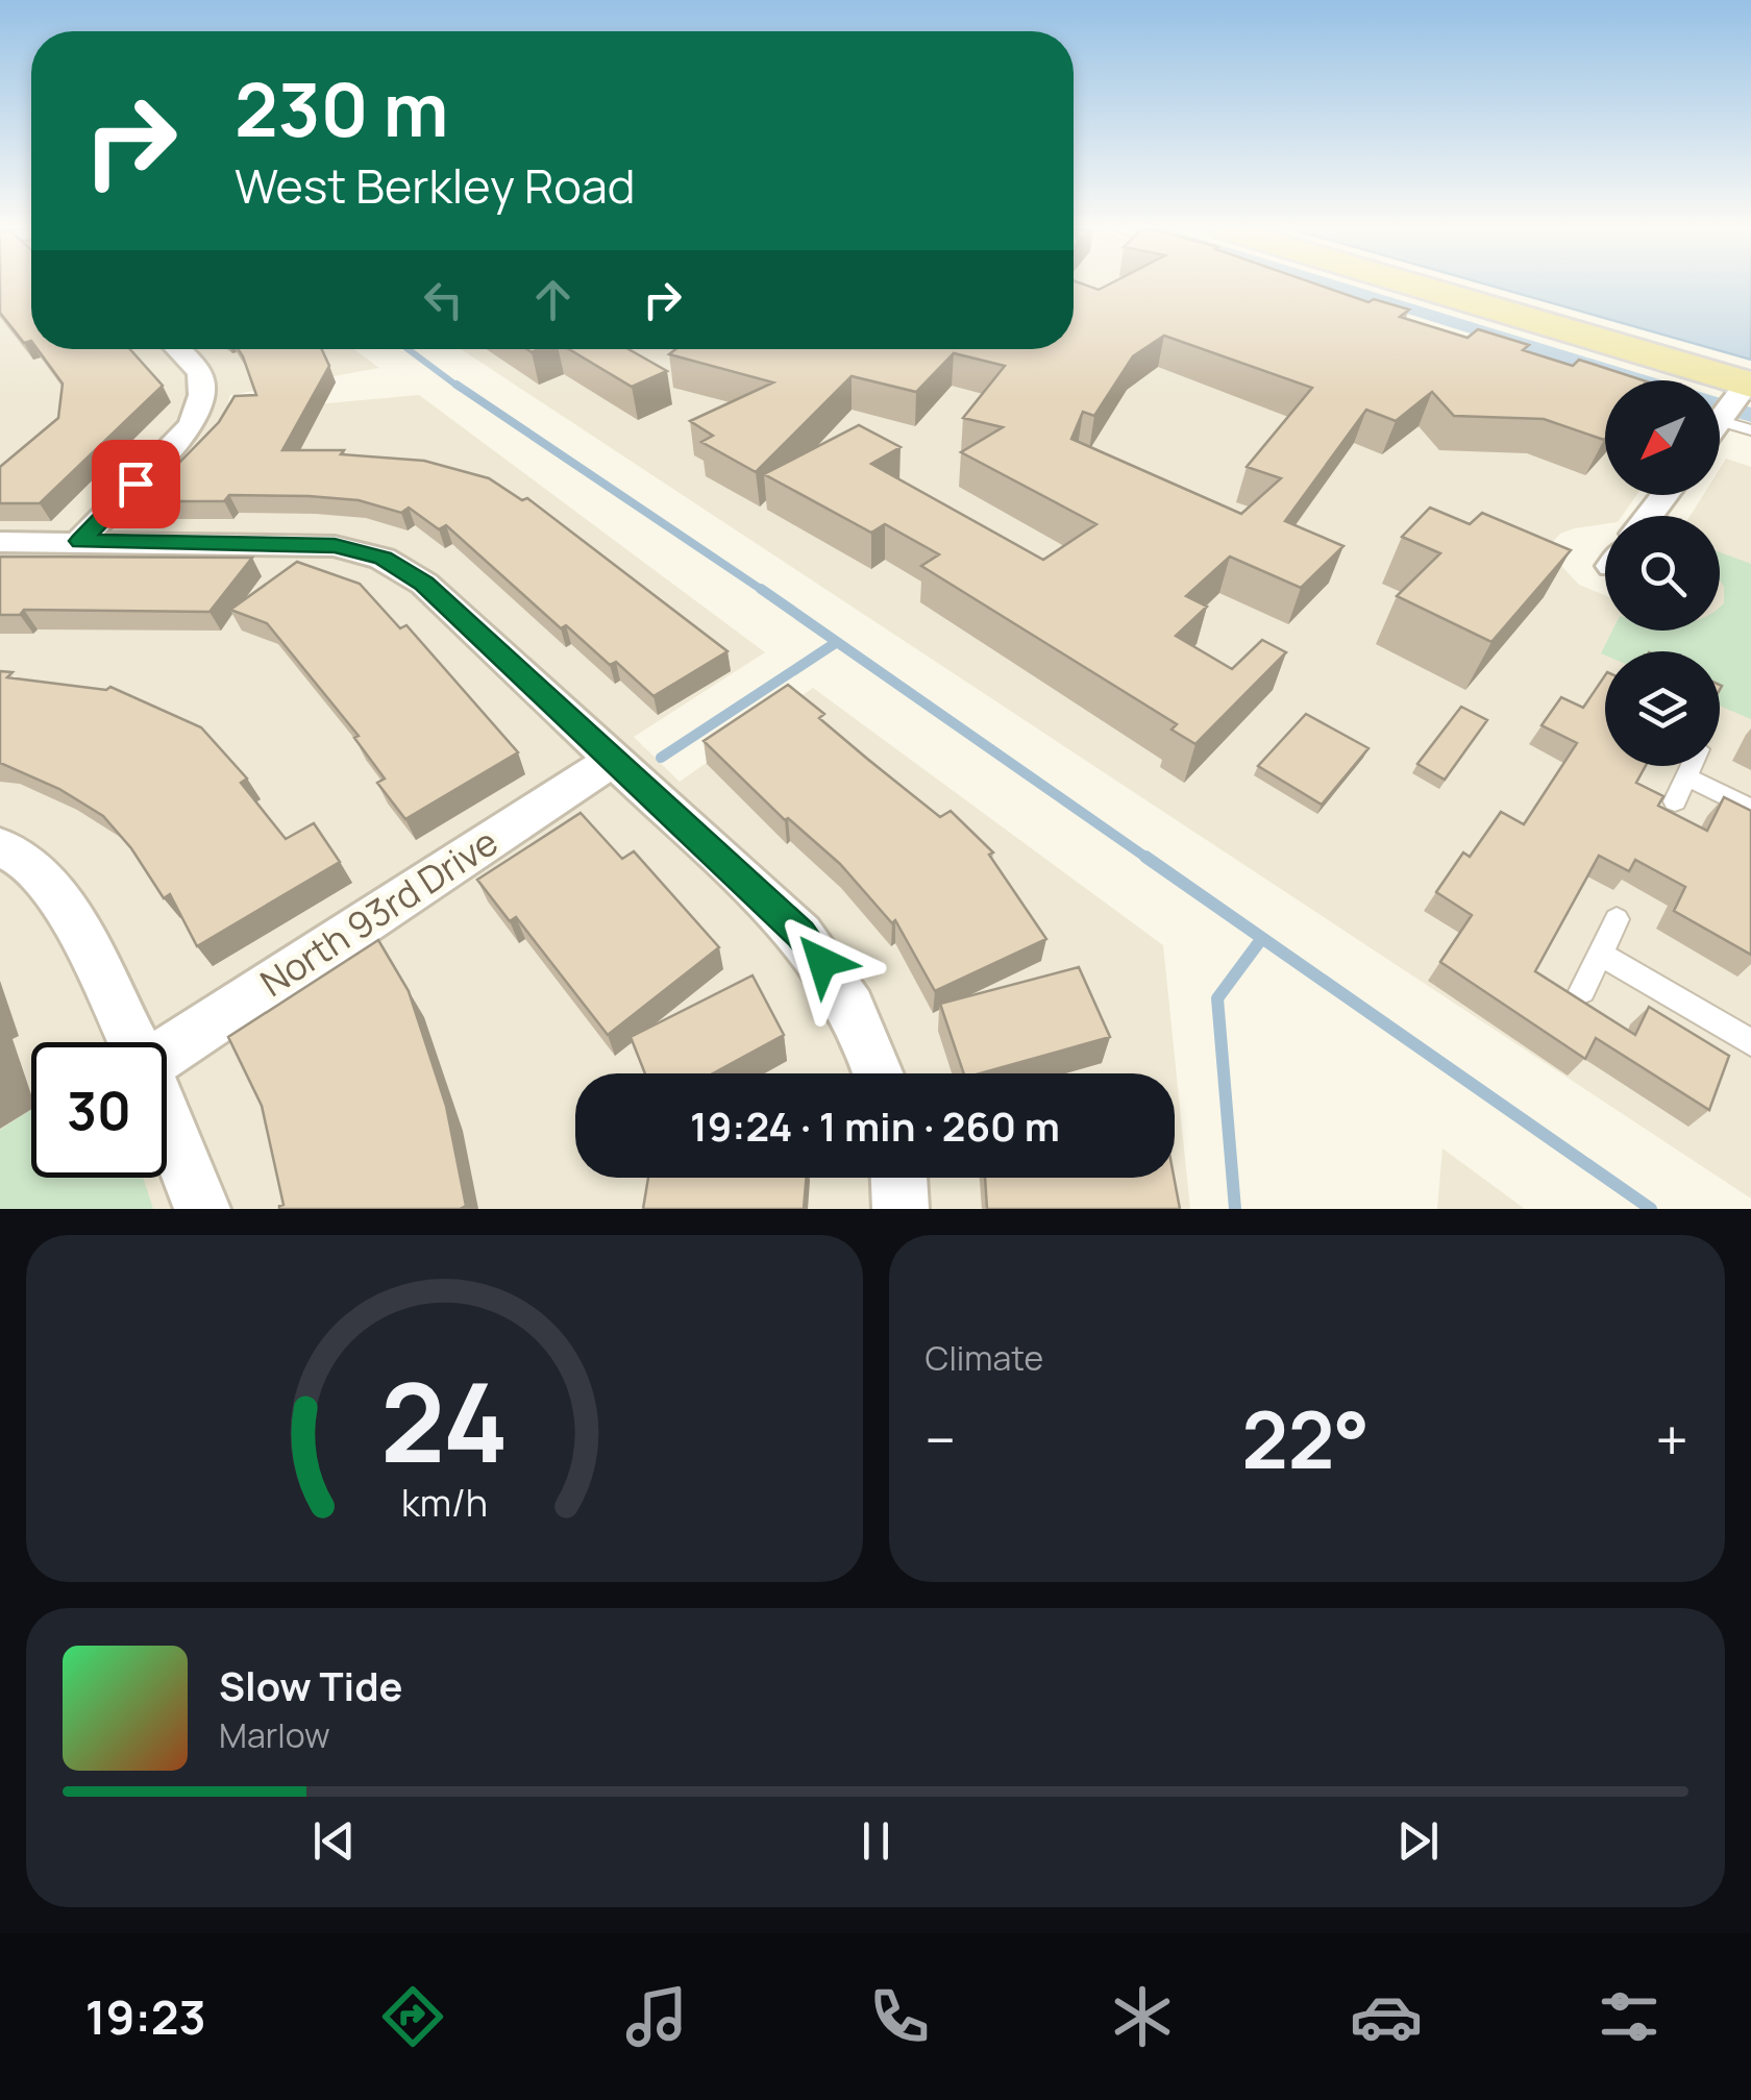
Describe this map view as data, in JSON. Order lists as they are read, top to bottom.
{
  "streets": {
    "street": ["North 93rd Drive"]
  },
  "north": "bottom left",
  "page": {
    "turn": ["230 m", "West Berkley Road"],
    "limit": "30",
    "trip": "19:24 · 1 min · 260 m",
    "tile": "Climate",
    "heat": ["−", "22°", "+"],
    "song": ["Slow Tide", "Marlow"],
    "tabs": "19:23",
    "gauge": ["24", "km/h"]
  }
}
